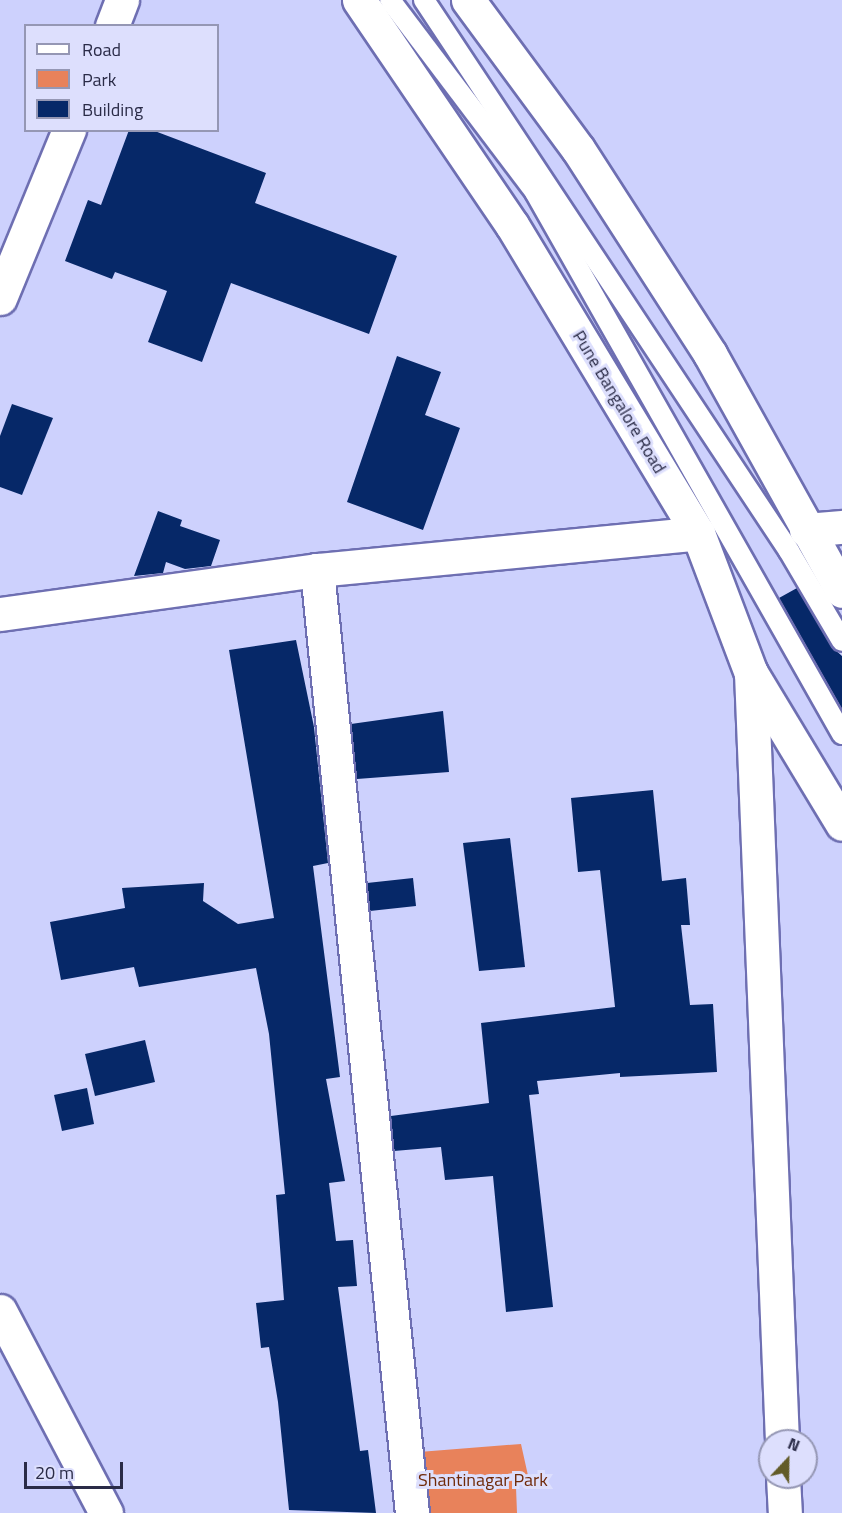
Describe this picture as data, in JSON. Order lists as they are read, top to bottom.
{
  "streets": {
    "street": ["Pune Bangalore Road"]
  },
  "parks": ["Shantinagar Park"],
  "legend": ["Road", "Park", "Building"],
  "scale_bar": "20 m",
  "north": "top"
}
